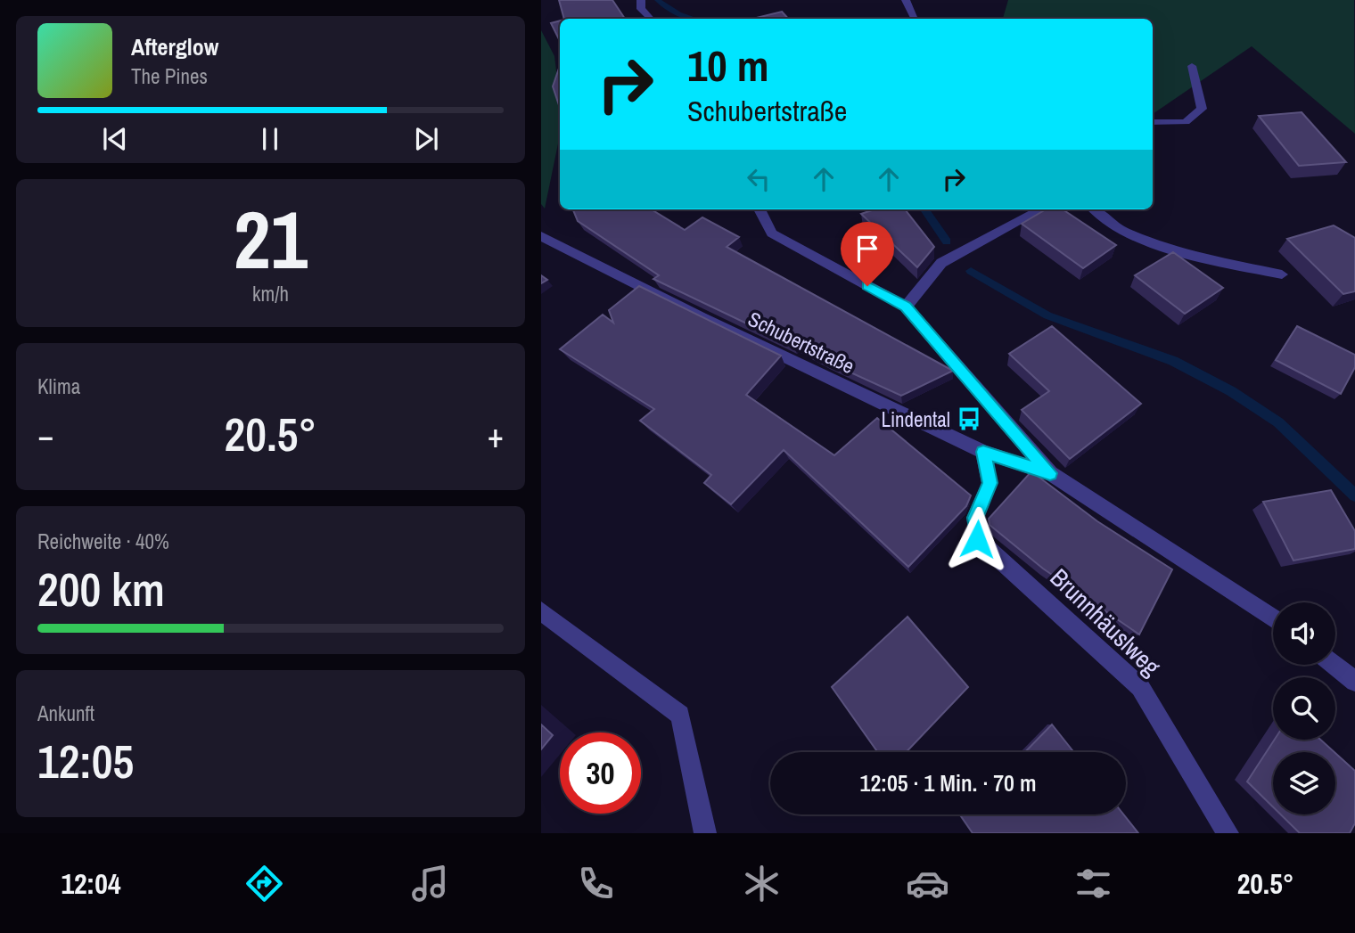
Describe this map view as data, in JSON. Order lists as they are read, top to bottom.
{
  "streets": {
    "street": ["Schubertstraße", "Brunnhäuslweg"]
  },
  "crossings": [
    ["Schubertstraße", "Brunnhäuslweg"]
  ],
  "places": {
    "bus stop": ["Lindental"]
  },
  "page": {
    "turn": ["10 m", "Schubertstraße"],
    "song": ["Afterglow", "The Pines"],
    "tile": [
      ["21", "km/h"],
      "Klima",
      ["Reichweite · 40%", "200 km"],
      ["Ankunft", "12:05"]
    ],
    "heat": ["−", "20.5°", "+"],
    "limit": "30",
    "trip": "12:05 · 1 Min. · 70 m",
    "tabs": ["12:04", "20.5°"]
  }
}
